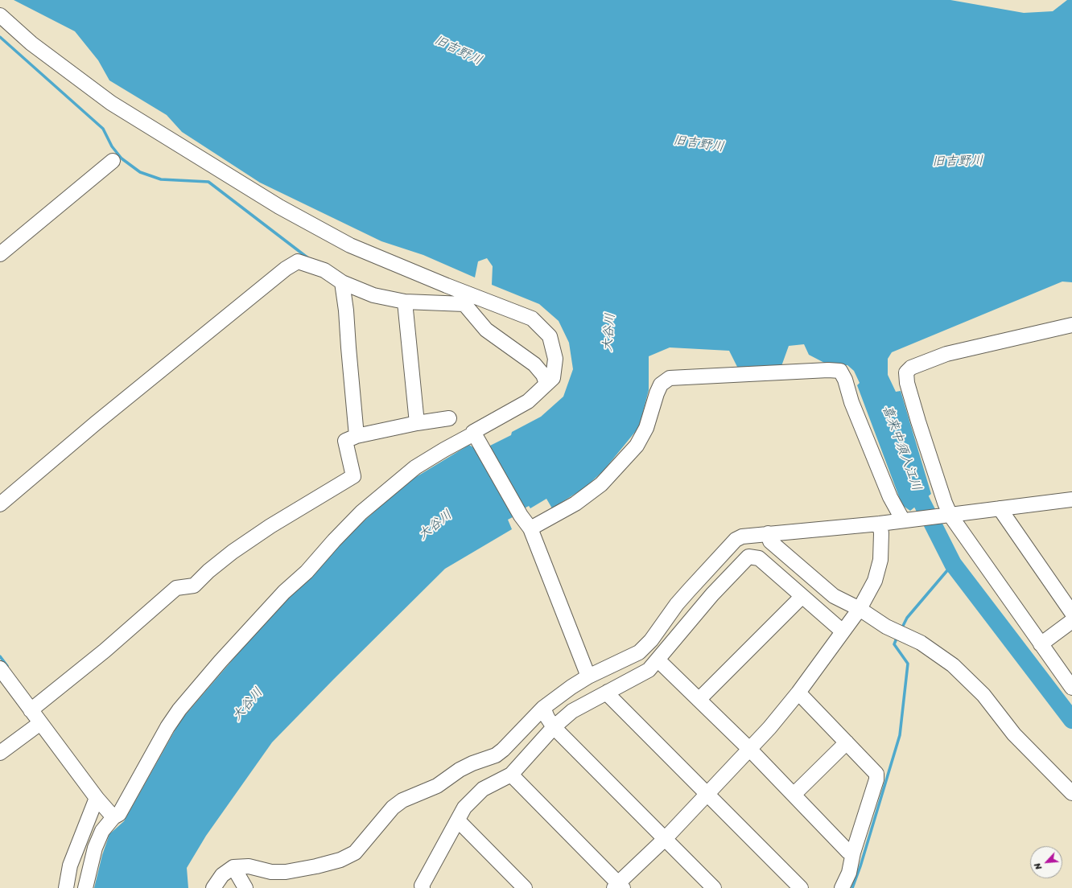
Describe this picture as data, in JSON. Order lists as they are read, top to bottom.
{
  "water": ["旧吉野川", "大谷川", "喜来中須入江川"],
  "north": "bottom left"
}
